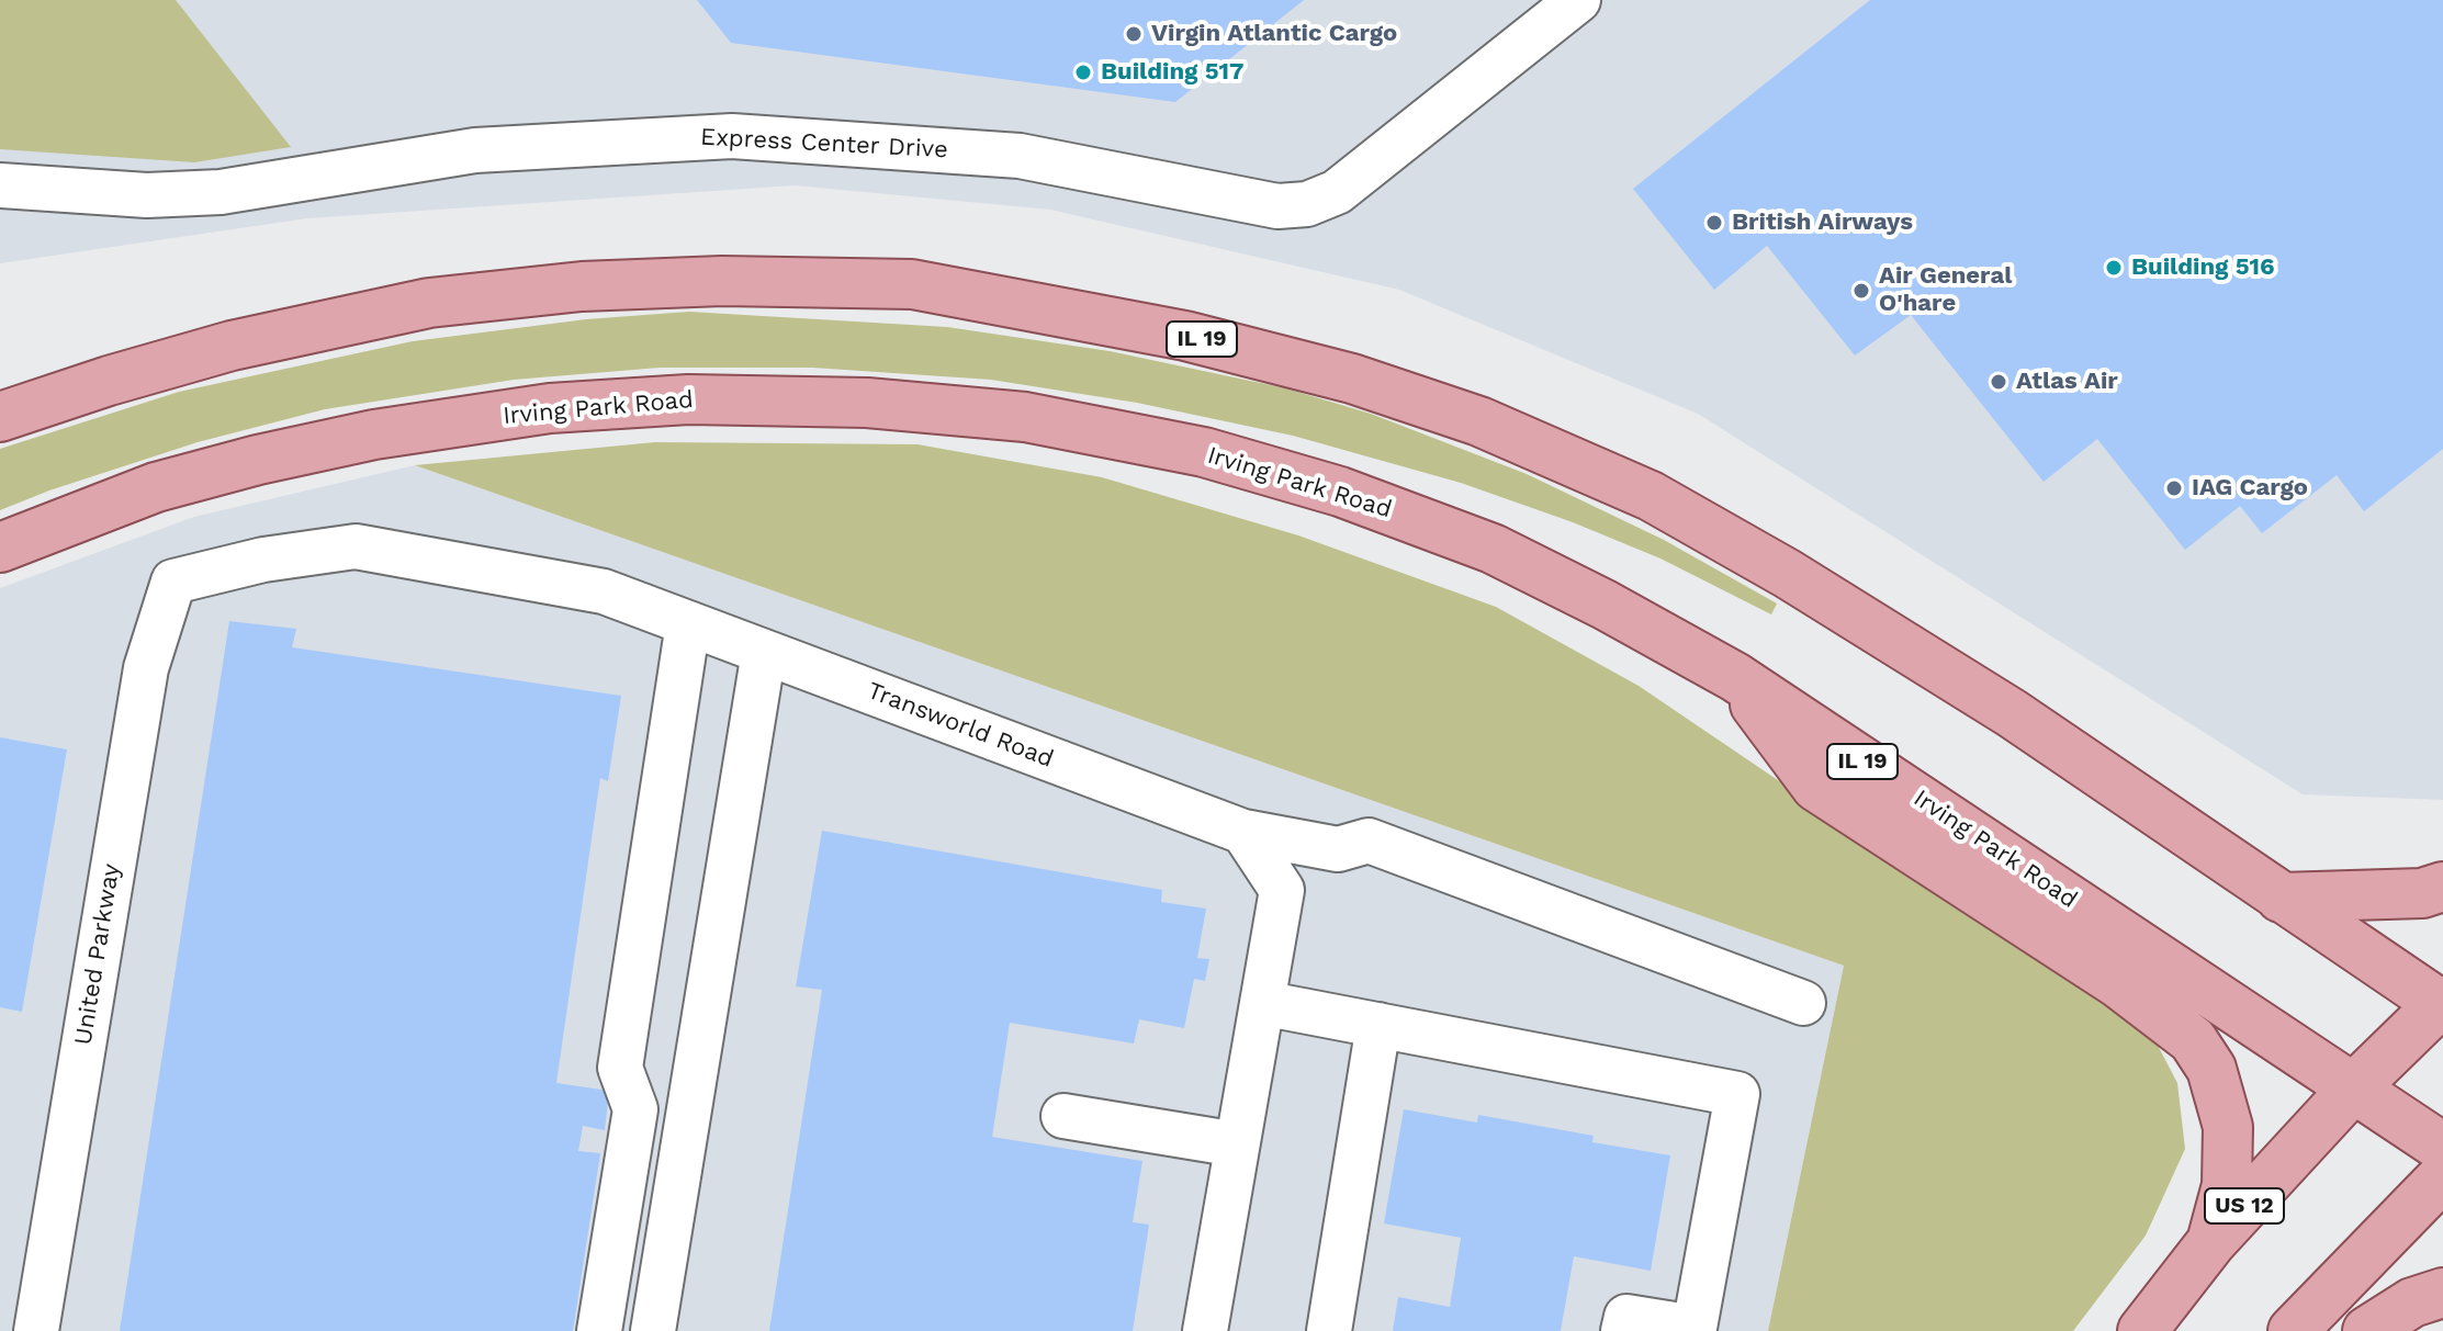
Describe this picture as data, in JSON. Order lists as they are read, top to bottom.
{
  "streets": {
    "main road": ["IL 19", "Irving Park Road", "US 12"],
    "street": ["Express Center Drive", "Transworld Road", "United Parkway"]
  },
  "crossings": [
    ["IL 19", "US 12"],
    ["Irving Park Road", "US 12"],
    ["Transworld Road", "United Parkway"]
  ],
  "places": [
    "Virgin Atlantic Cargo",
    "Building 517",
    "British Airways",
    "Building 516",
    "Air General O'hare",
    "Atlas Air",
    "IAG Cargo"
  ]
}
